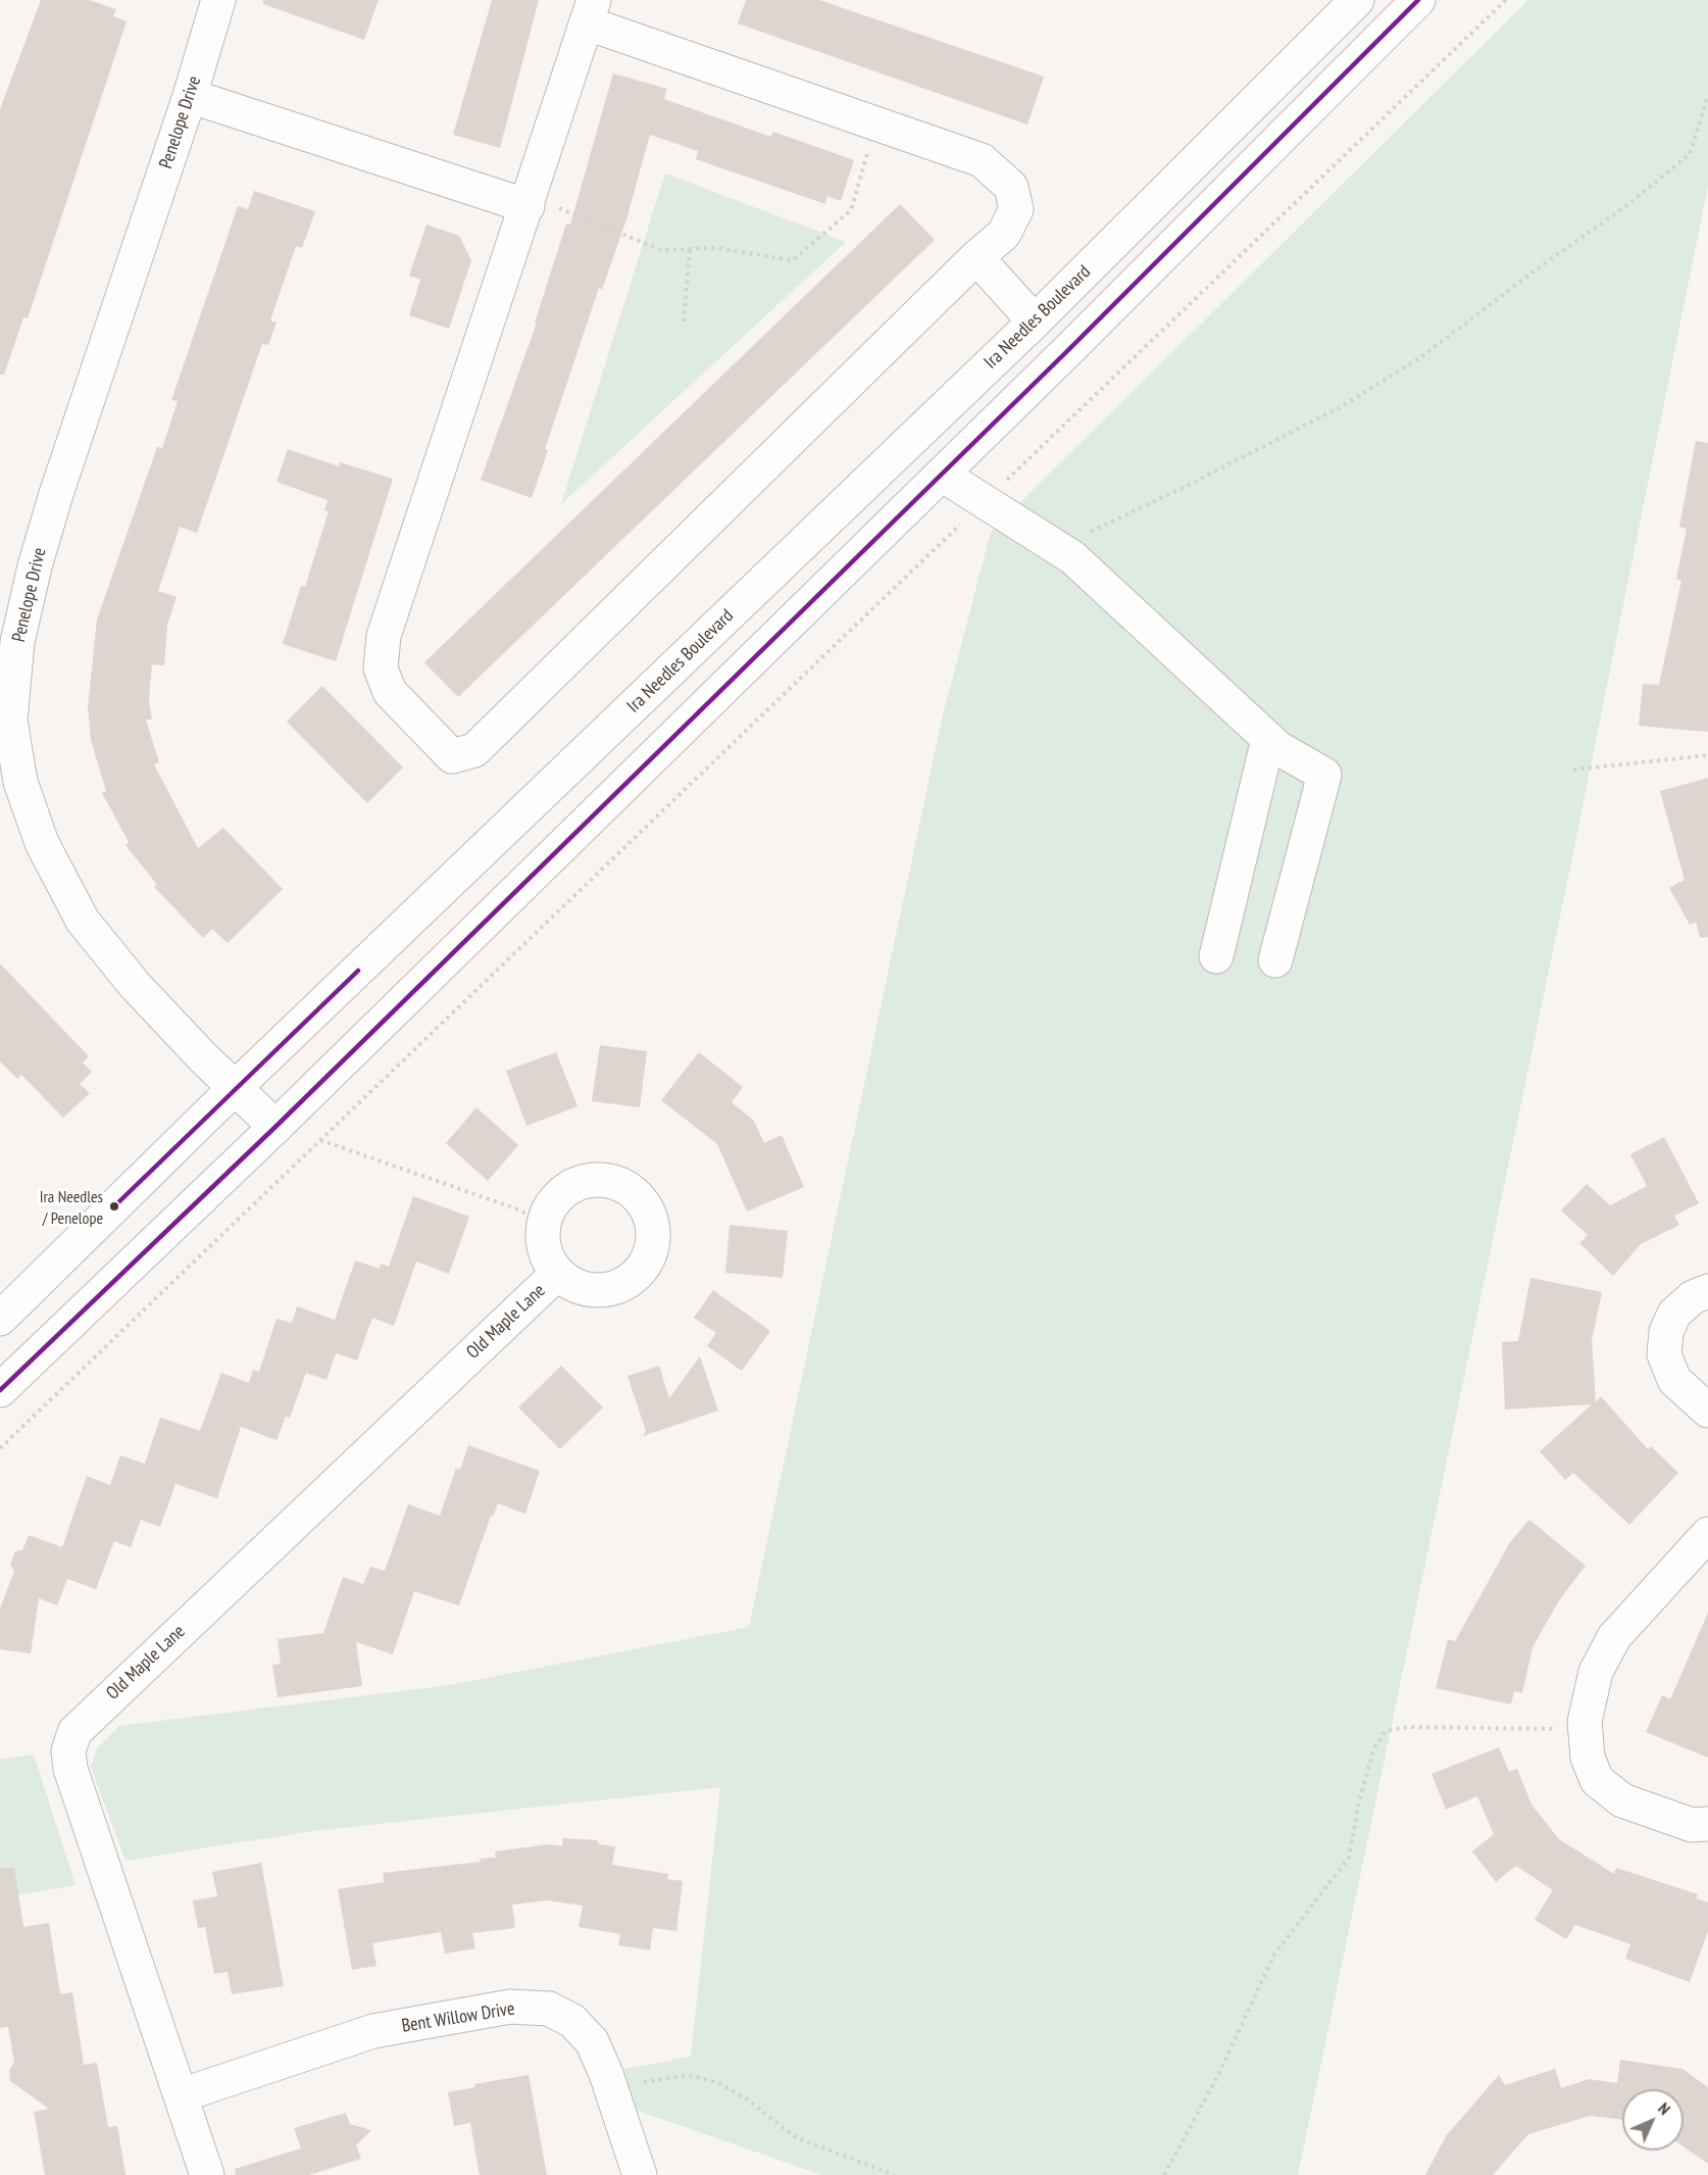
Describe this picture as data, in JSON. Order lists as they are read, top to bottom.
{
  "streets": {
    "street": [
      "Penelope Drive",
      "Ira Needles Boulevard",
      "Old Maple Lane",
      "Bent Willow Drive"
    ]
  },
  "crossings": [
    ["Penelope Drive", "Ira Needles Boulevard"],
    ["Old Maple Lane", "Bent Willow Drive"]
  ],
  "places": ["Ira Needles / Penelope"],
  "north": "top right"
}
